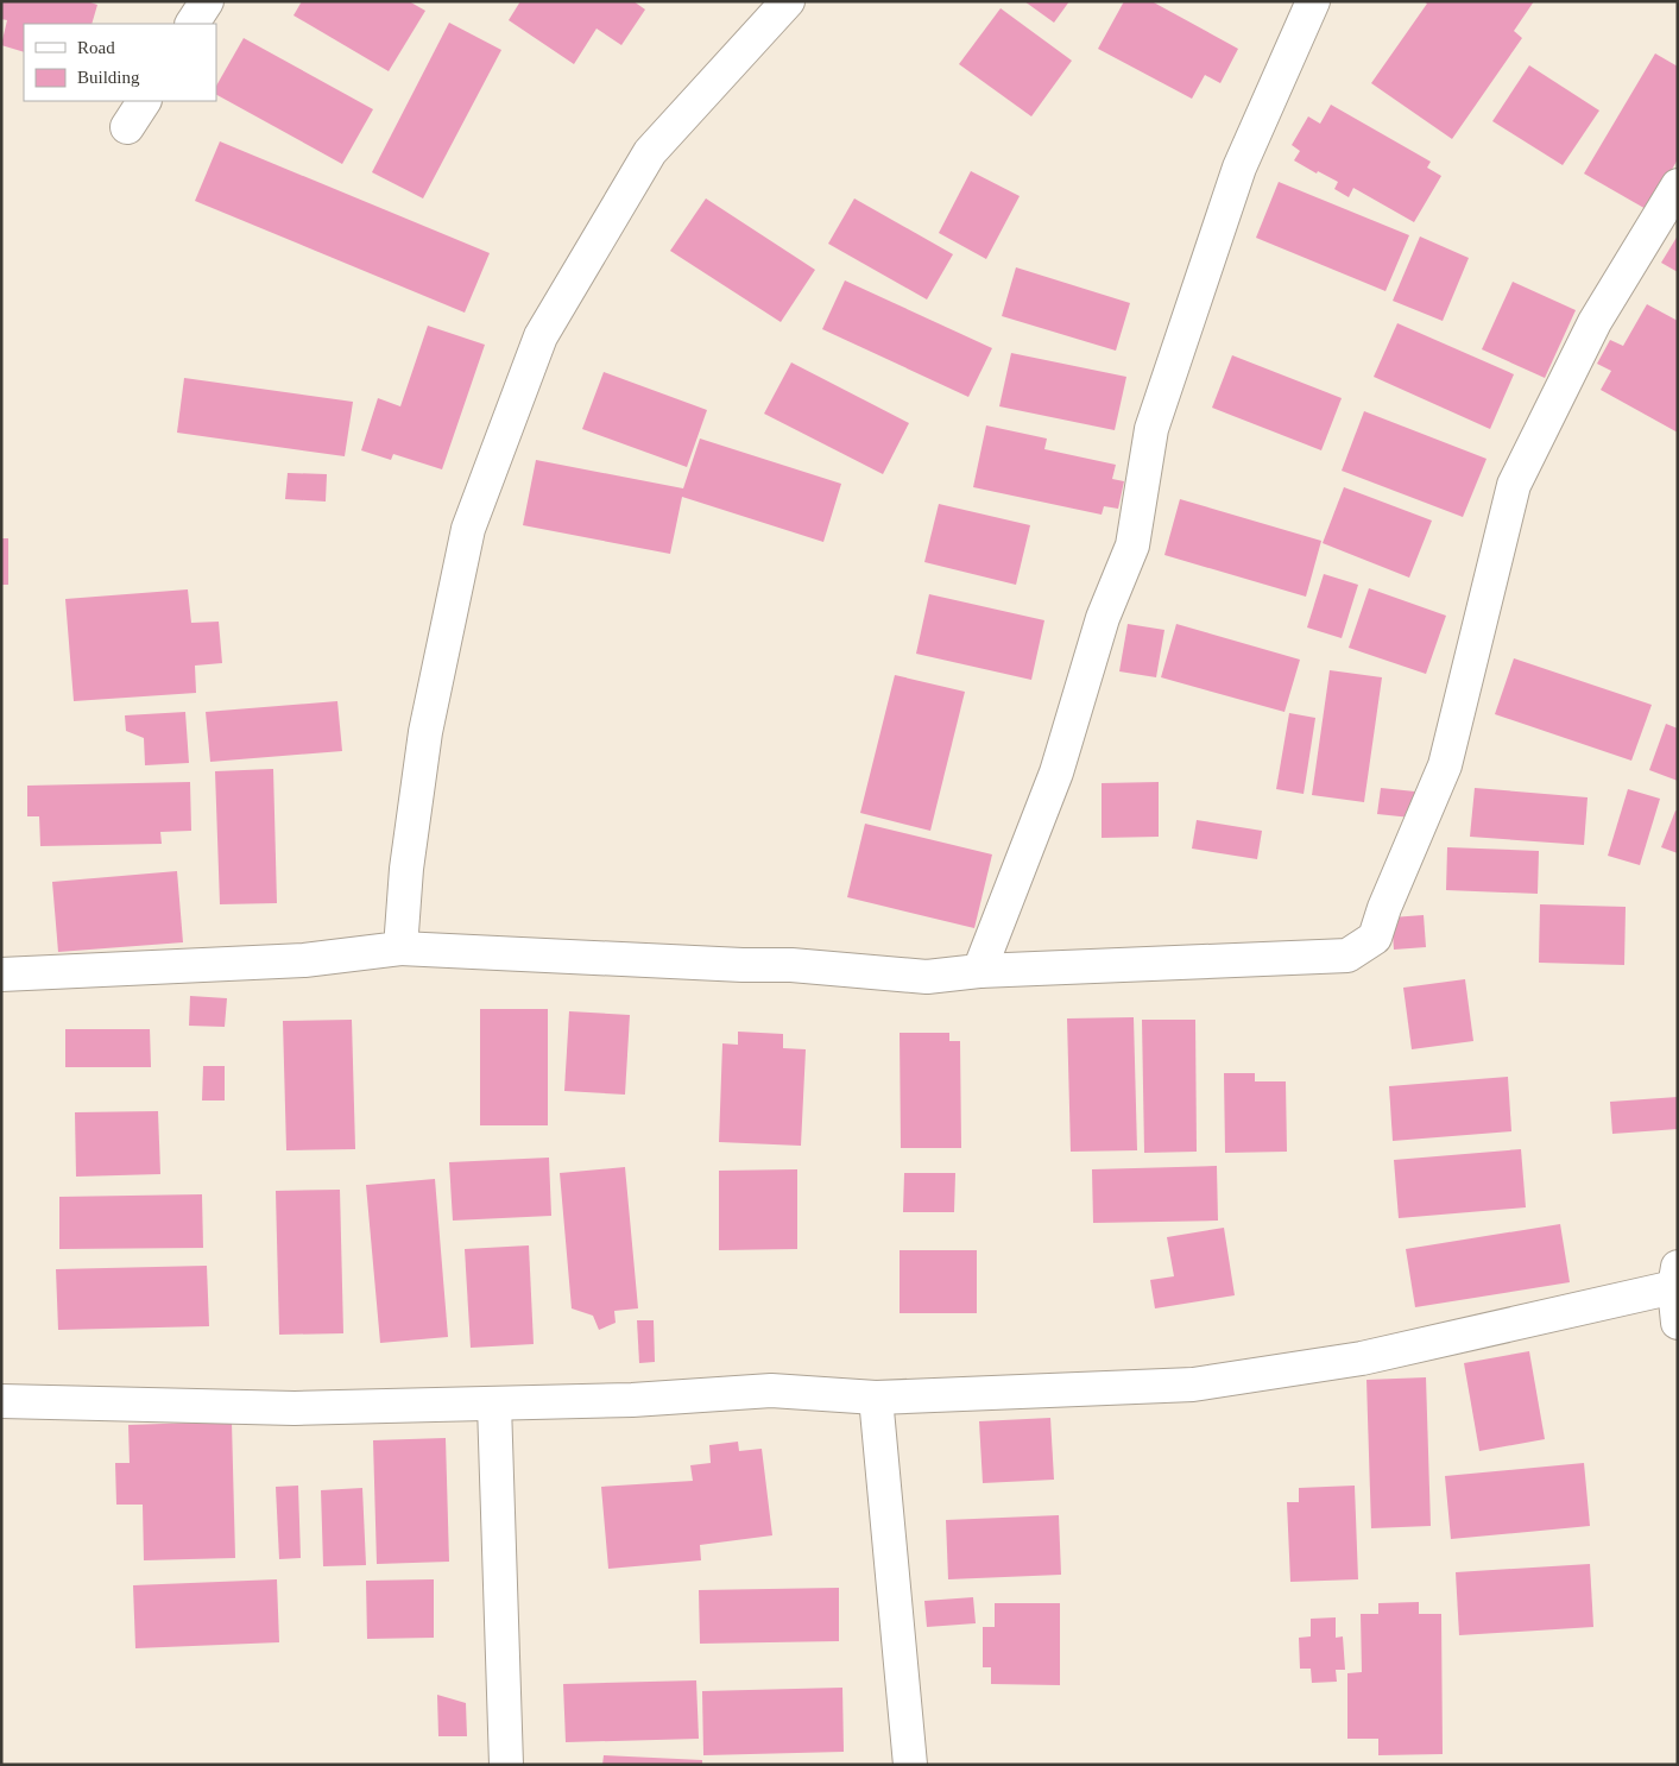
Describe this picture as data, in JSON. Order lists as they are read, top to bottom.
{
  "legend": ["Road", "Building"]
}
